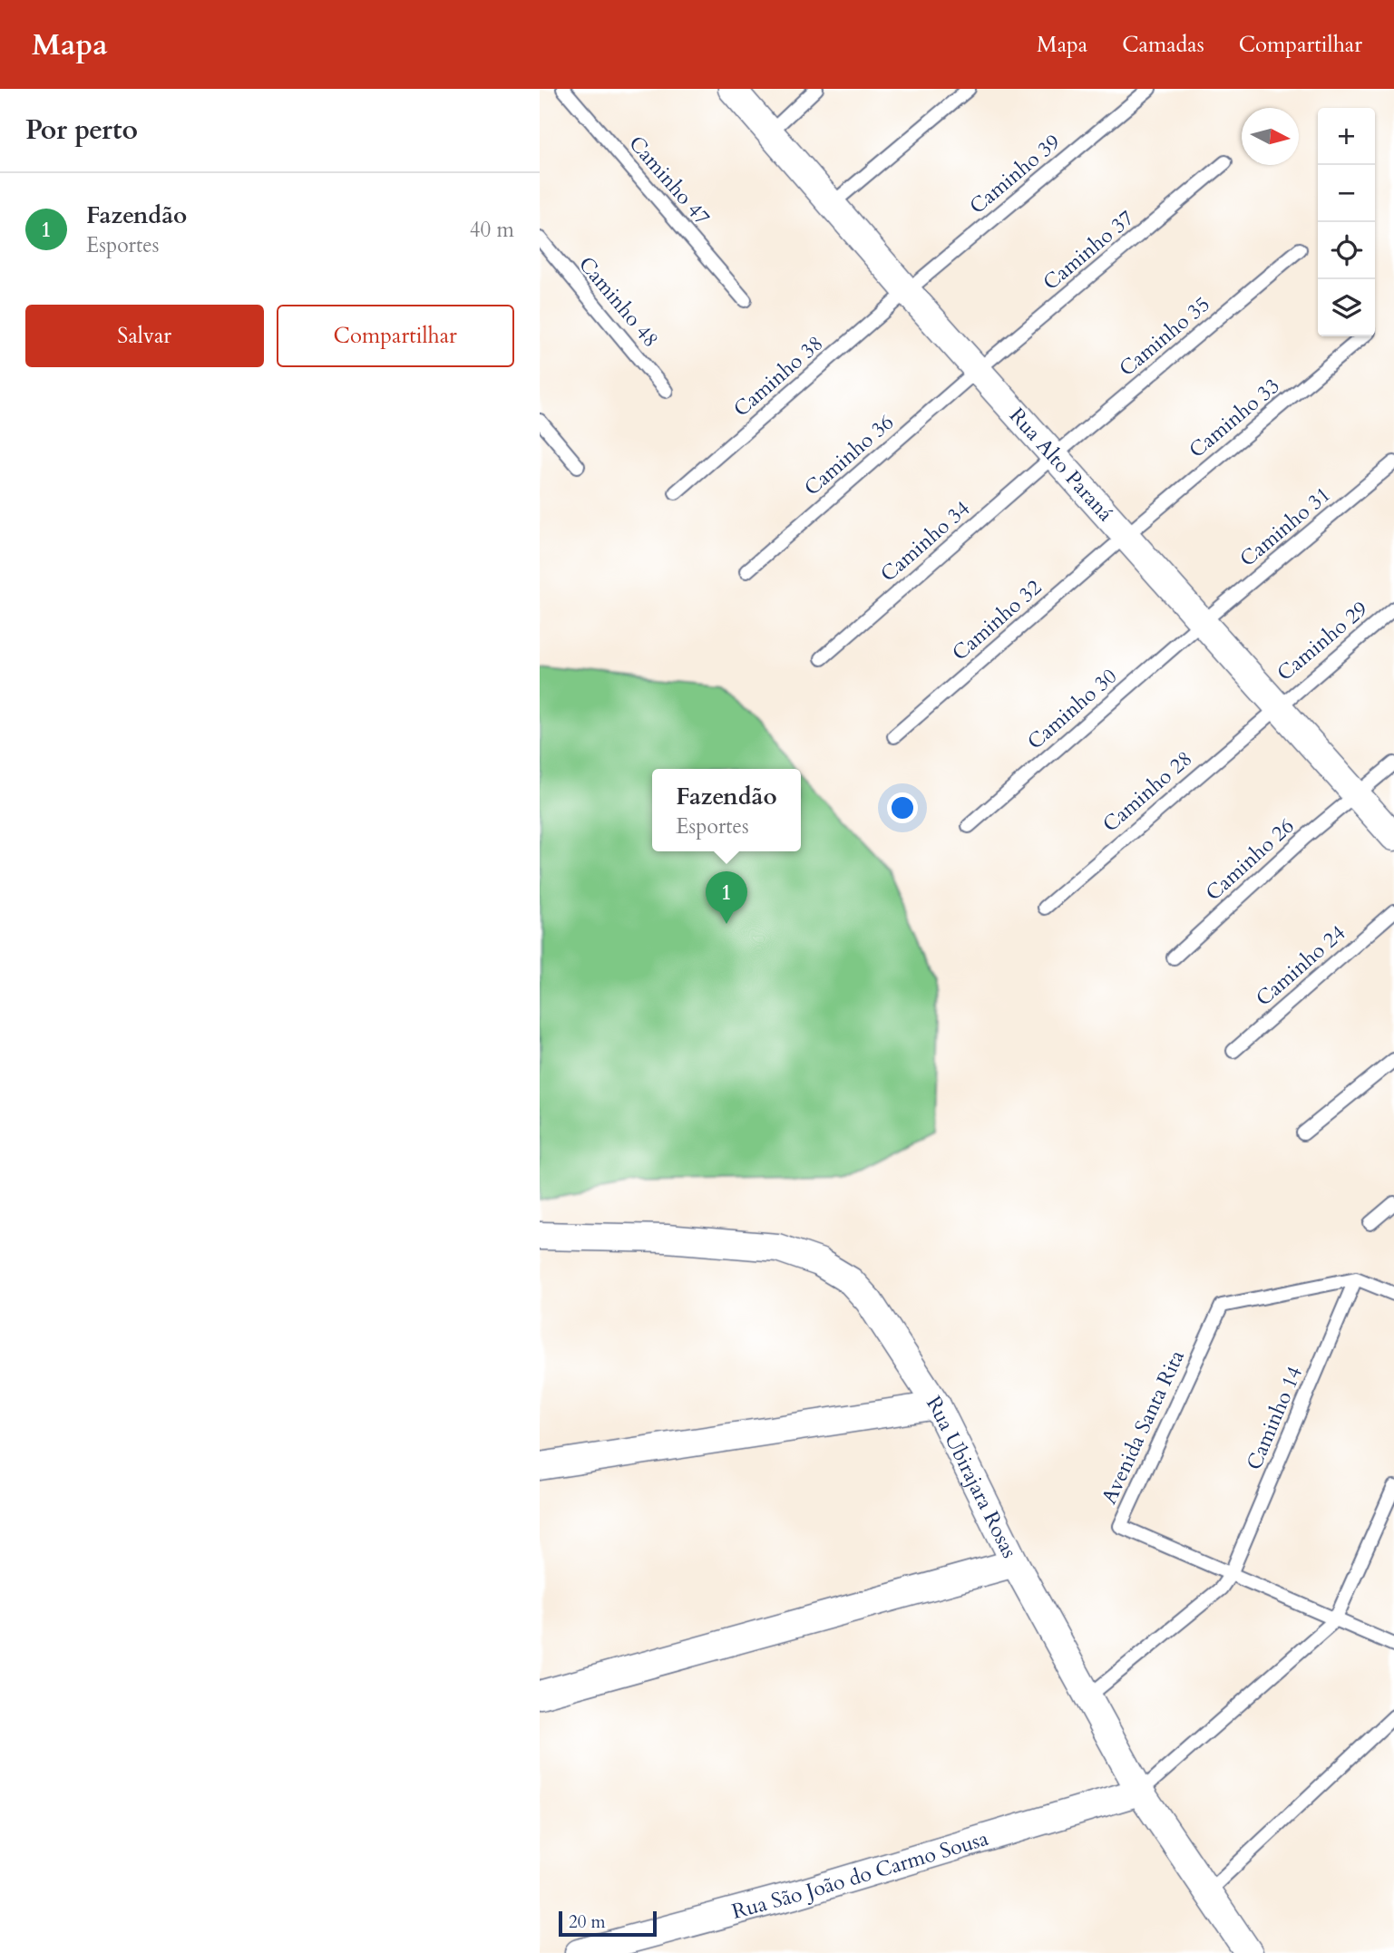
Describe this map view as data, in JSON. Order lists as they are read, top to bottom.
{
  "streets": {
    "street": ["Rua Alto Paraná", "Rua Ubirajara Rosas", "Rua São João do Carmo Sousa"],
    "lane": [
      "Caminho 39",
      "Caminho 47",
      "Caminho 37",
      "Caminho 48",
      "Caminho 35",
      "Caminho 38",
      "Caminho 33",
      "Caminho 36",
      "Caminho 31",
      "Caminho 34",
      "Caminho 32",
      "Caminho 29",
      "Caminho 30",
      "Caminho 28",
      "Caminho 26",
      "Caminho 24",
      "Caminho 14",
      "Avenida Santa Rita"
    ]
  },
  "crossings": [
    ["Caminho 39", "Caminho 38"],
    ["Caminho 39", "Rua Alto Paraná"],
    ["Caminho 37", "Caminho 36"],
    ["Caminho 37", "Rua Alto Paraná"],
    ["Caminho 35", "Rua Alto Paraná"],
    ["Caminho 35", "Caminho 34"],
    ["Caminho 38", "Rua Alto Paraná"],
    ["Caminho 33", "Rua Alto Paraná"],
    ["Caminho 33", "Caminho 32"],
    ["Caminho 36", "Rua Alto Paraná"],
    ["Rua Alto Paraná", "Caminho 31"],
    ["Rua Alto Paraná", "Caminho 34"],
    ["Rua Alto Paraná", "Caminho 32"],
    ["Rua Alto Paraná", "Caminho 29"],
    ["Rua Alto Paraná", "Caminho 30"],
    ["Rua Alto Paraná", "Caminho 28"],
    ["Rua Alto Paraná", "Caminho 26"],
    ["Caminho 31", "Caminho 30"],
    ["Caminho 29", "Caminho 28"],
    ["Caminho 14", "Avenida Santa Rita"],
    ["Caminho 14", "Rua Ubirajara Rosas"],
    ["Rua Ubirajara Rosas", "Rua São João do Carmo Sousa"]
  ],
  "scale_bar": "20 m",
  "north": "right",
  "page": {
    "header": "Mapa",
    "nav": ["Mapa", "Camadas", "Compartilhar"],
    "heading": "Por perto",
    "map_buttons": ["+", "−"],
    "list": [
      {
        "mark": "1",
        "name": "Fazendão",
        "note": "Esportes",
        "value": "40 m"
      }
    ],
    "buttons": ["Salvar", "Compartilhar"],
    "popup": ["Fazendão", "Esportes"],
    "pins": "1",
    "scale": "20 m"
  }
}
